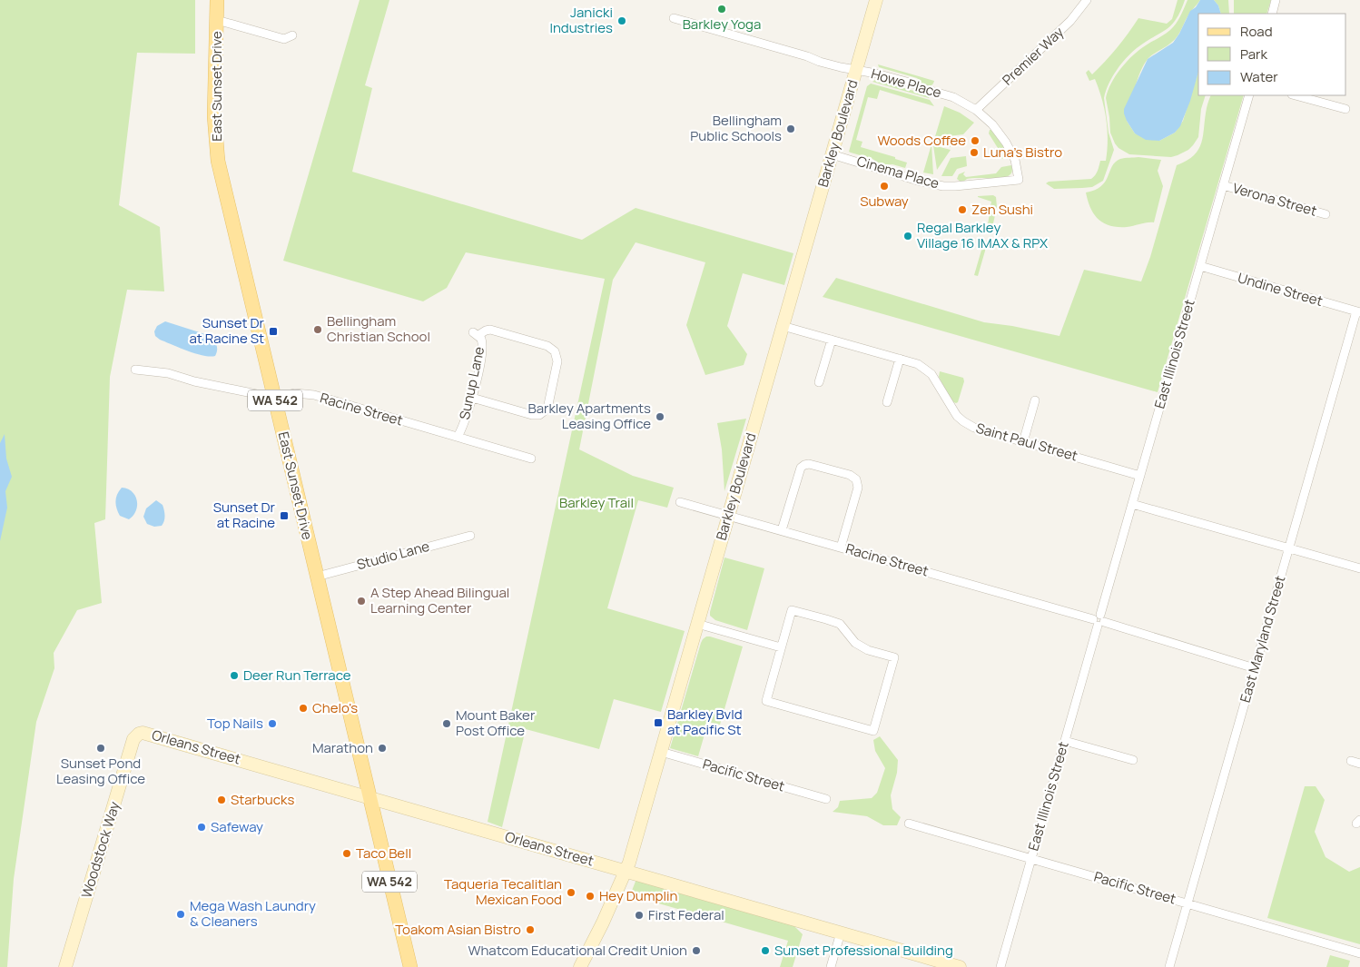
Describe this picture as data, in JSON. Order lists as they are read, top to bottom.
{
  "streets": {
    "main road": [
      "East Sunset Drive",
      "Barkley Boulevard",
      "WA 542",
      "Orleans Street",
      "Woodstock Way"
    ],
    "street": [
      "Premier Way",
      "Howe Place",
      "Cinema Place",
      "Verona Street",
      "Undine Street",
      "East Illinois Street",
      "Sunup Lane",
      "Racine Street",
      "Saint Paul Street",
      "Studio Lane",
      "East Maryland Street",
      "Pacific Street"
    ]
  },
  "crossings": [
    ["Premier Way", "Howe Place"],
    ["Howe Place", "Barkley Boulevard"],
    ["Howe Place", "Cinema Place"],
    ["East Sunset Drive", "Racine Street"],
    ["East Sunset Drive", "Studio Lane"],
    ["East Sunset Drive", "Orleans Street"],
    ["Barkley Boulevard", "Cinema Place"],
    ["Barkley Boulevard", "Racine Street"],
    ["Barkley Boulevard", "Saint Paul Street"],
    ["Barkley Boulevard", "Orleans Street"],
    ["Barkley Boulevard", "Pacific Street"],
    ["Verona Street", "East Illinois Street"],
    ["Undine Street", "East Illinois Street"],
    ["Undine Street", "East Maryland Street"],
    ["East Illinois Street", "Racine Street"],
    ["East Illinois Street", "Saint Paul Street"],
    ["East Illinois Street", "Pacific Street"],
    ["Sunup Lane", "Racine Street"],
    ["Racine Street", "East Maryland Street"],
    ["East Maryland Street", "Pacific Street"],
    ["Orleans Street", "Woodstock Way"]
  ],
  "parks": ["Barkley Trail"],
  "places": {
    "other": [
      "Barkley Yoga",
      "Janicki Industries",
      "Bellingham Public Schools",
      "Woods Coffee",
      "Luna's Bistro",
      "Subway",
      "Zen Sushi",
      "Regal Barkley Village 16 IMAX & RPX",
      "Bellingham Christian School",
      "Barkley Apartments Leasing Office",
      "A Step Ahead Bilingual Learning Center",
      "Deer Run Terrace",
      "Chelo's",
      "Top Nails",
      "Mount Baker Post Office",
      "Sunset Pond Leasing Office",
      "Marathon",
      "Starbucks",
      "Safeway",
      "Taco Bell",
      "Taqueria Tecalitlan Mexican Food",
      "Hey Dumplin",
      "Mega Wash Laundry & Cleaners",
      "First Federal",
      "Toakom Asian Bistro",
      "Whatcom Educational Credit Union",
      "Sunset Professional Building"
    ],
    "transit": ["Sunset Dr at Racine St", "Sunset Dr at Racine", "Barkley Bvld at Pacific St"]
  },
  "legend": ["Road", "Park", "Water"]
}
